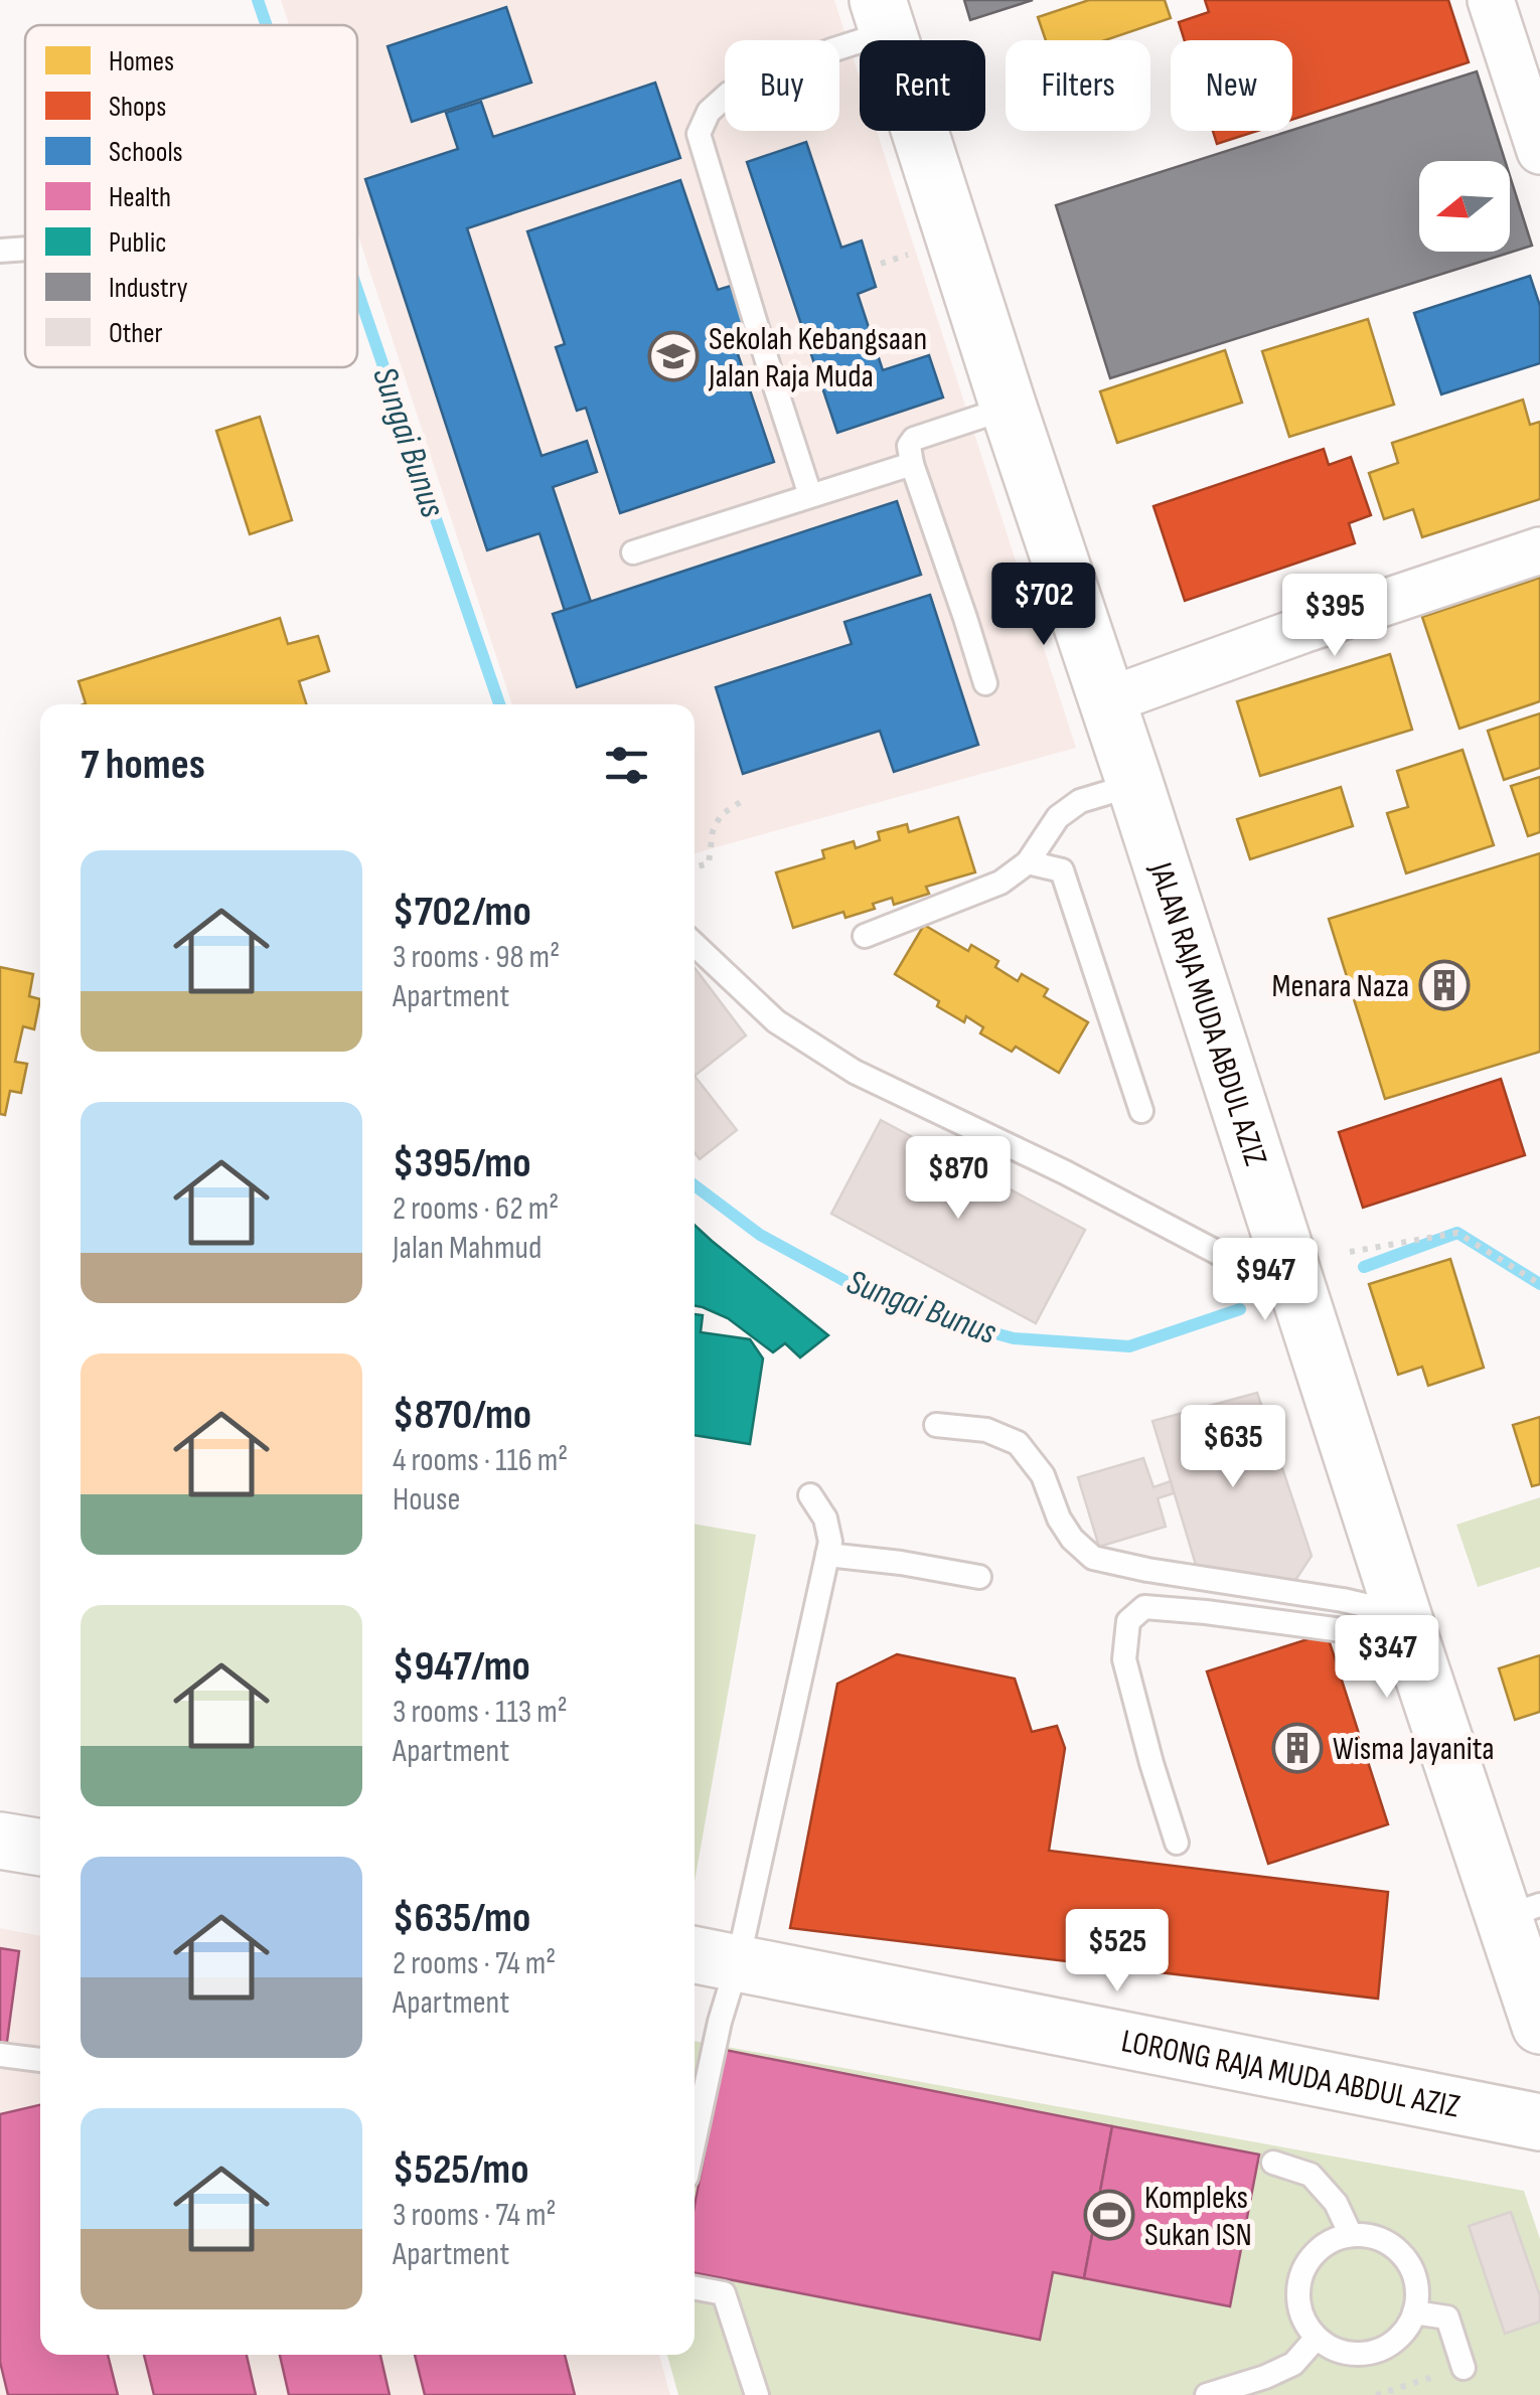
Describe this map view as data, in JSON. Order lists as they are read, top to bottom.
{
  "streets": {
    "main road": ["JALAN RAJA MUDA ABDUL AZIZ", "LORONG RAJA MUDA ABDUL AZIZ"]
  },
  "water": ["Sungai Bunus"],
  "places": {
    "school or university": ["Sekolah Kebangsaan Jalan Raja Muda"],
    "building": ["Menara Naza", "Wisma Jayanita"],
    "sports": ["Kompleks Sukan ISN"]
  },
  "legend": [
    "Homes",
    "Shops",
    "Schools",
    "Health",
    "Public",
    "Industry",
    "Other"
  ],
  "north": "left",
  "page": {
    "chip": [
      "Buy",
      "Rent",
      "Filters",
      "New"
    ],
    "price": [
      "$702",
      "$395",
      "$870",
      "$947",
      "$635",
      "$347",
      "$525"
    ],
    "heading": "7 homes",
    "list": [
      {
        "name": "$702/mo",
        "note": "3 rooms · 98 m² · Apartment"
      },
      {
        "name": "$395/mo",
        "note": "2 rooms · 62 m² · Jalan Mahmud"
      },
      {
        "name": "$870/mo",
        "note": "4 rooms · 116 m² · House"
      },
      {
        "name": "$947/mo",
        "note": "3 rooms · 113 m² · Apartment"
      },
      {
        "name": "$635/mo",
        "note": "2 rooms · 74 m² · Apartment"
      },
      {
        "name": "$525/mo",
        "note": "3 rooms · 74 m² · Apartment"
      }
    ]
  }
}
